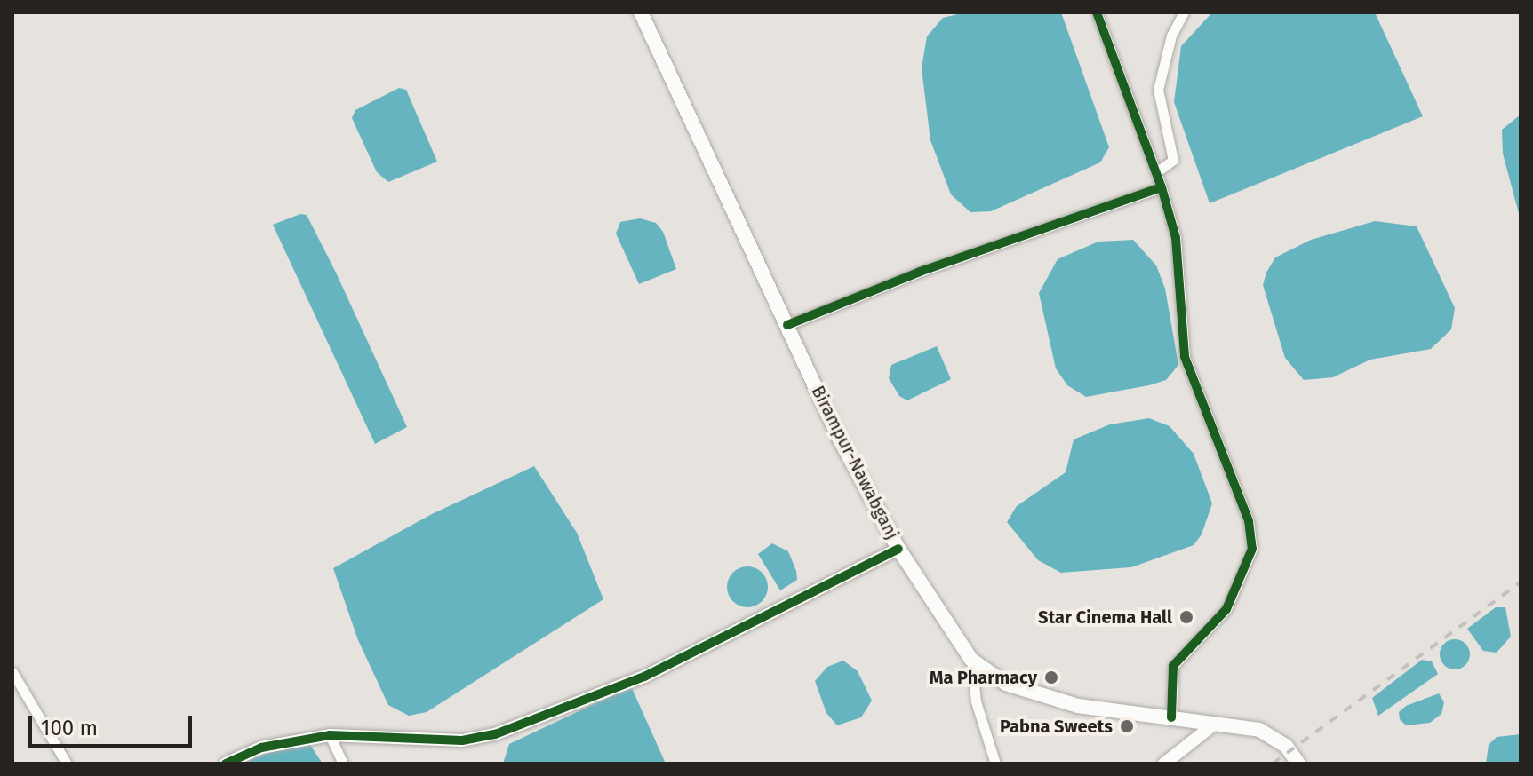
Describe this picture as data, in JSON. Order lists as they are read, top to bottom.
{
  "streets": {
    "main road": ["Birampur-Nawabganj"]
  },
  "places": ["Star Cinema Hall", "Ma Pharmacy", "Pabna Sweets"],
  "scale_bar": "100 m"
}
